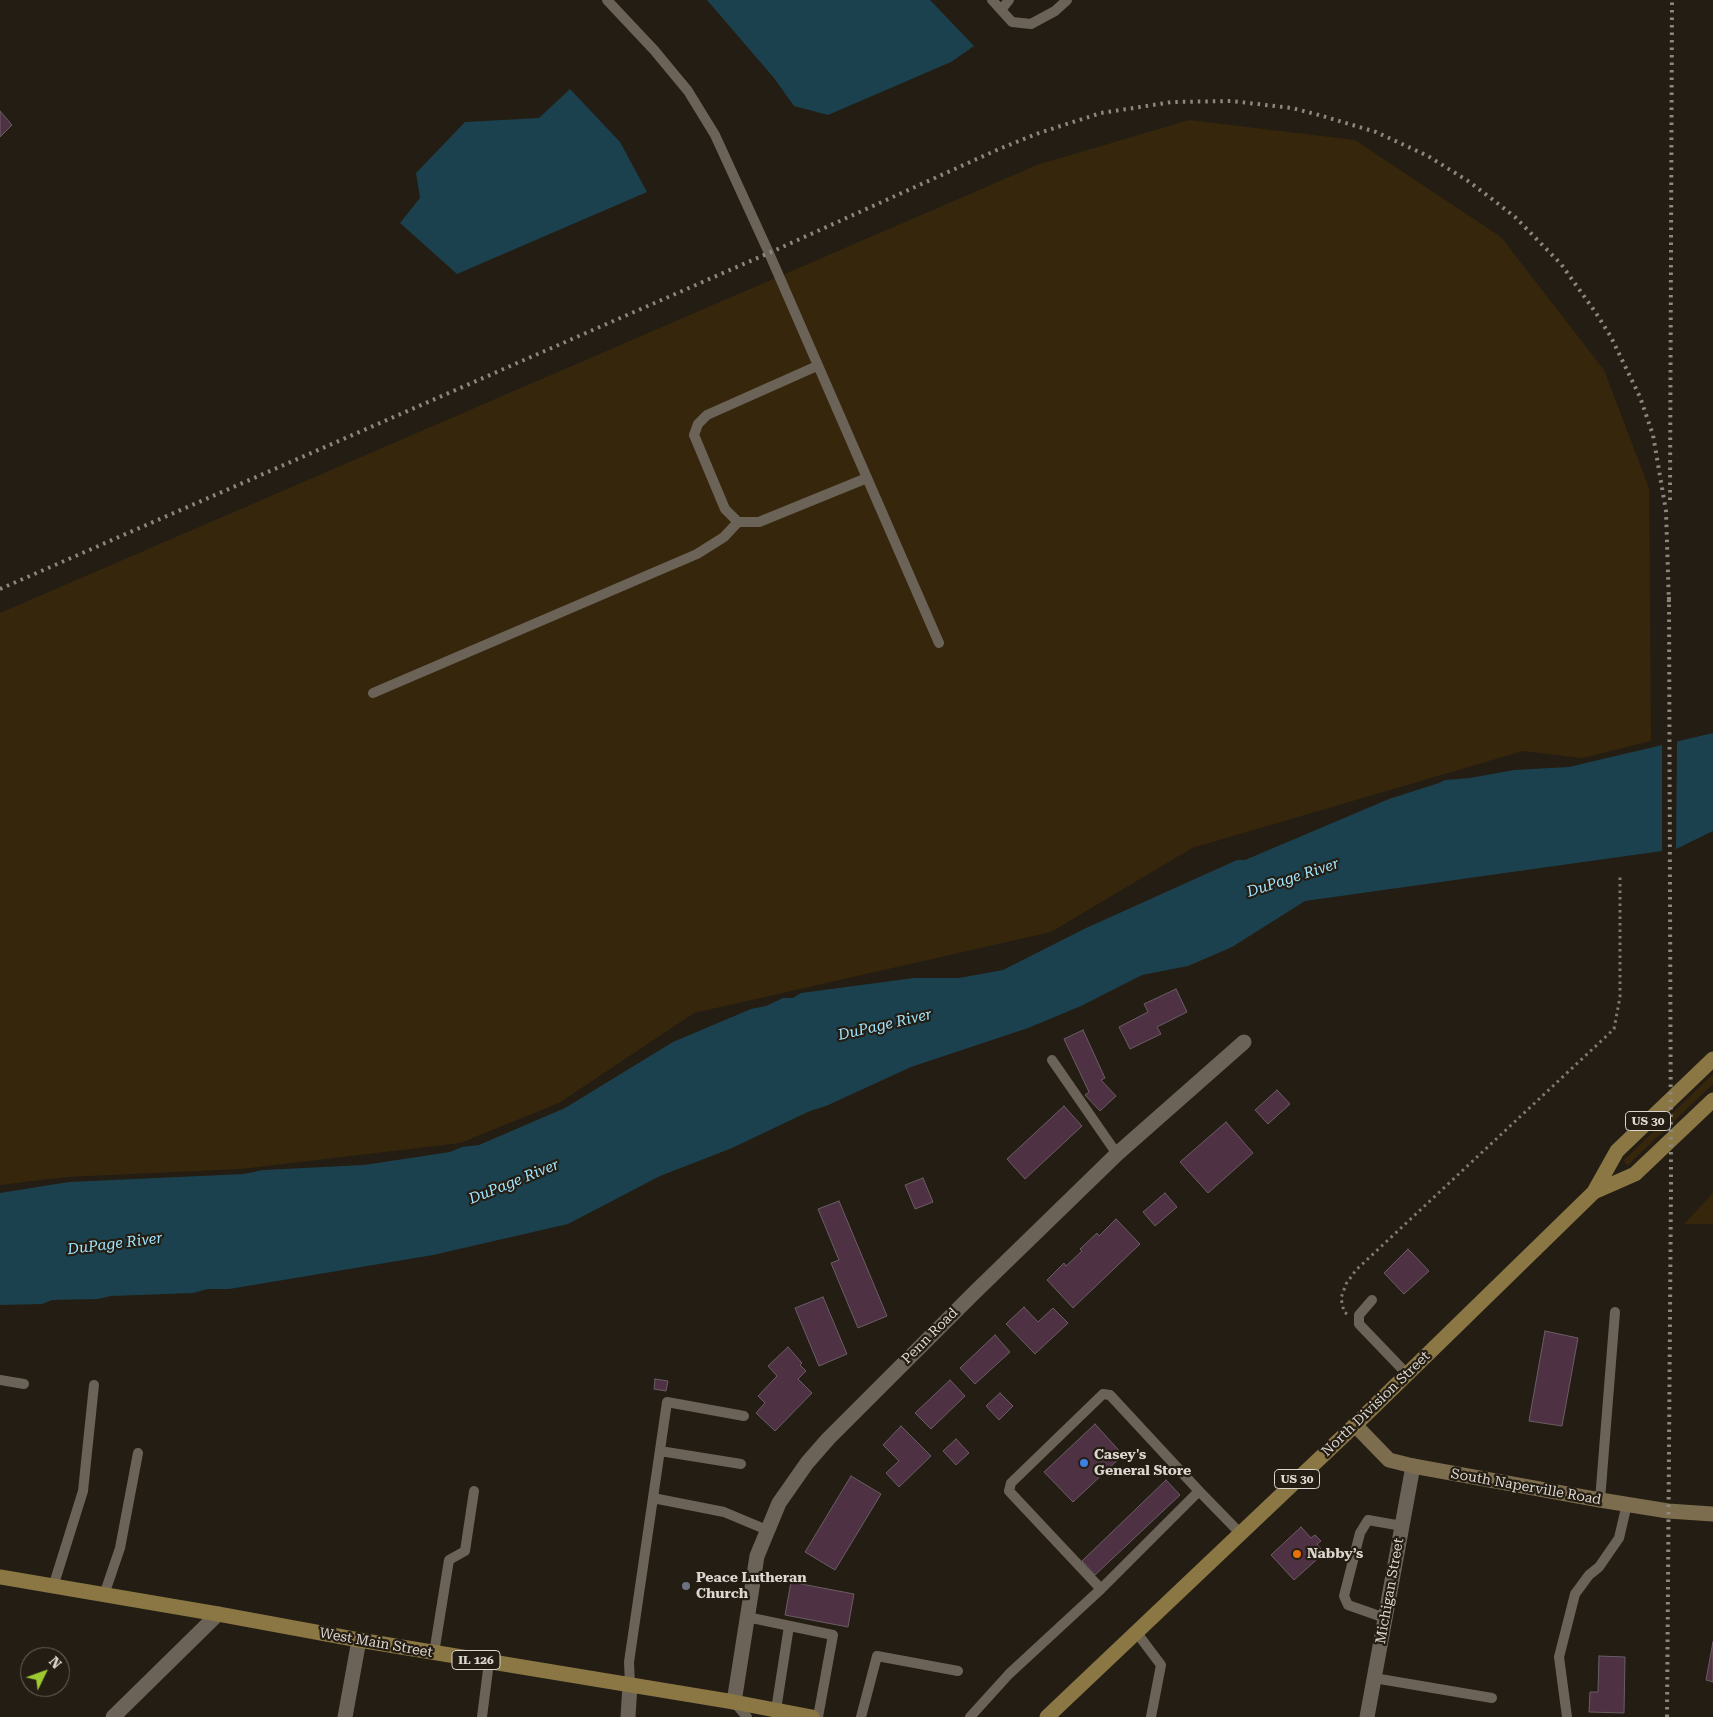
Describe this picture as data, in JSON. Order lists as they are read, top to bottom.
{
  "streets": {
    "main road": [
      "US 30",
      "North Division Street",
      "South Naperville Road",
      "West Main Street",
      "IL 126"
    ],
    "street": ["Penn Road", "Michigan Street"]
  },
  "crossings": [
    ["Penn Road", "West Main Street"],
    ["North Division Street", "South Naperville Road"],
    ["South Naperville Road", "Michigan Street"]
  ],
  "water": ["DuPage River"],
  "places": ["Casey's General Store", "Nabby’s", "Peace Lutheran Church"],
  "north": "top right"
}
